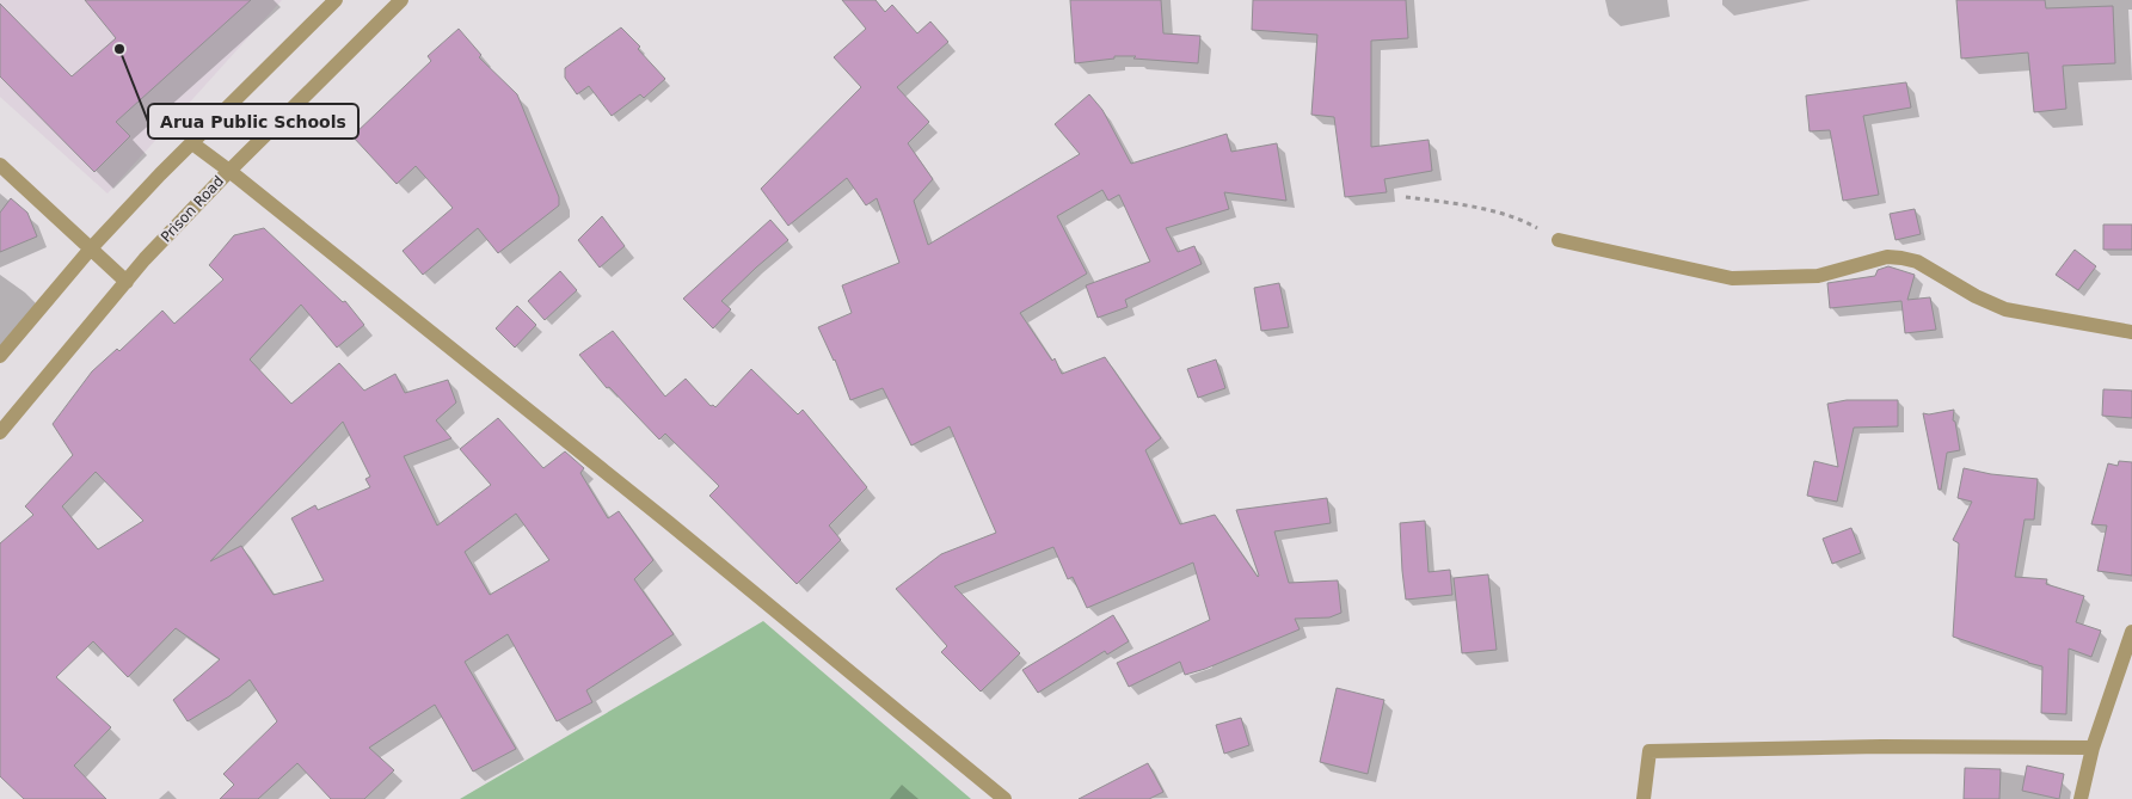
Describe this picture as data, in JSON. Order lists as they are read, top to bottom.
{
  "streets": {
    "street": ["Prison Road"]
  },
  "places": ["Arua Public Schools"]
}
